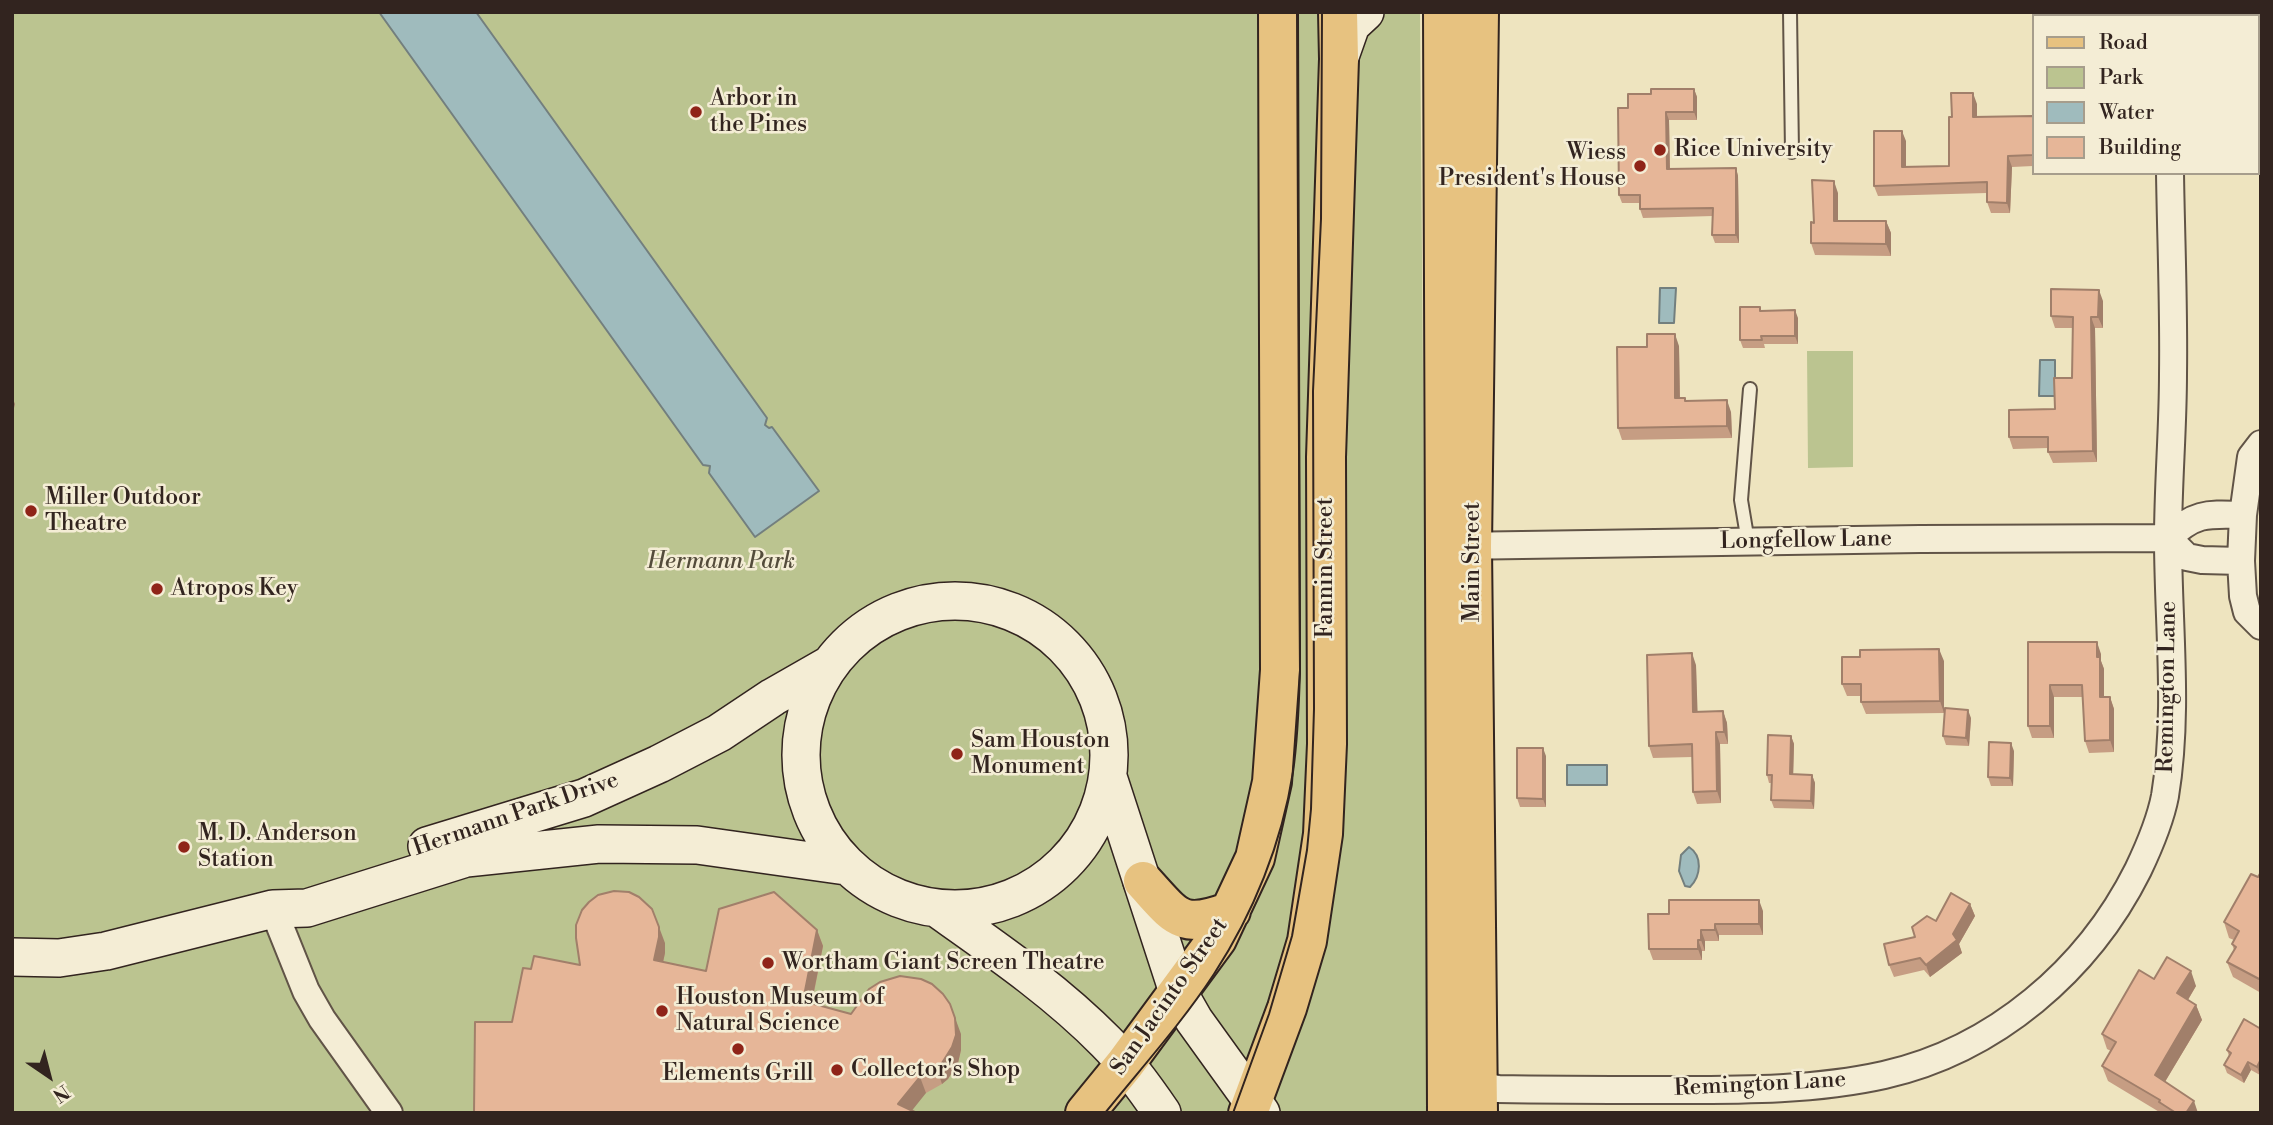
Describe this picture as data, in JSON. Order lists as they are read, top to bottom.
{
  "streets": {
    "main road": ["Main Street", "Fannin Street", "San Jacinto Street"],
    "street": ["Longfellow Lane", "Remington Lane", "Hermann Park Drive"]
  },
  "crossings": [
    ["Longfellow Lane", "Main Street"],
    ["Longfellow Lane", "Remington Lane"],
    ["Main Street", "Remington Lane"],
    ["Fannin Street", "San Jacinto Street"]
  ],
  "parks": ["Hermann Park"],
  "places": [
    "Arbor in the Pines",
    "Rice University",
    "Wiess President's House",
    "Miller Outdoor Theatre",
    "Atropos Key",
    "Sam Houston Monument",
    "M. D. Anderson Station",
    "Wortham Giant Screen Theatre",
    "Houston Museum of Natural Science",
    "Elements Grill",
    "Collector's Shop"
  ],
  "legend": [
    "Road",
    "Park",
    "Water",
    "Building"
  ],
  "north": "bottom right"
}
